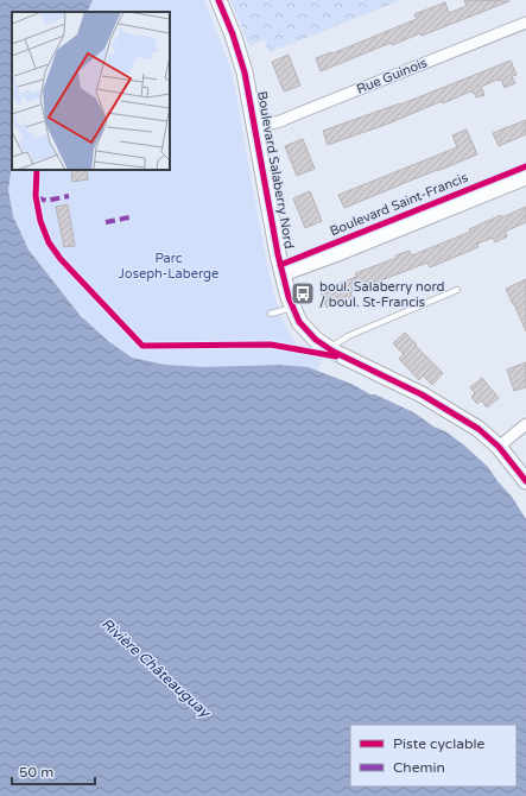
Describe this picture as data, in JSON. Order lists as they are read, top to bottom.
{
  "streets": {
    "street": ["Rue Guinois", "Boulevard Salaberry Nord", "Boulevard Saint-Francis"]
  },
  "crossings": [
    ["Rue Guinois", "Boulevard Salaberry Nord"],
    ["Boulevard Salaberry Nord", "Boulevard Saint-Francis"]
  ],
  "water": ["Rivière Châteauguay"],
  "parks": ["Parc Joseph-Laberge"],
  "places": {
    "bus stop": ["boul. Salaberry nord / boul. St-Francis"]
  },
  "legend": ["Piste cyclable", "Chemin"],
  "scale_bar": "50 m"
}
